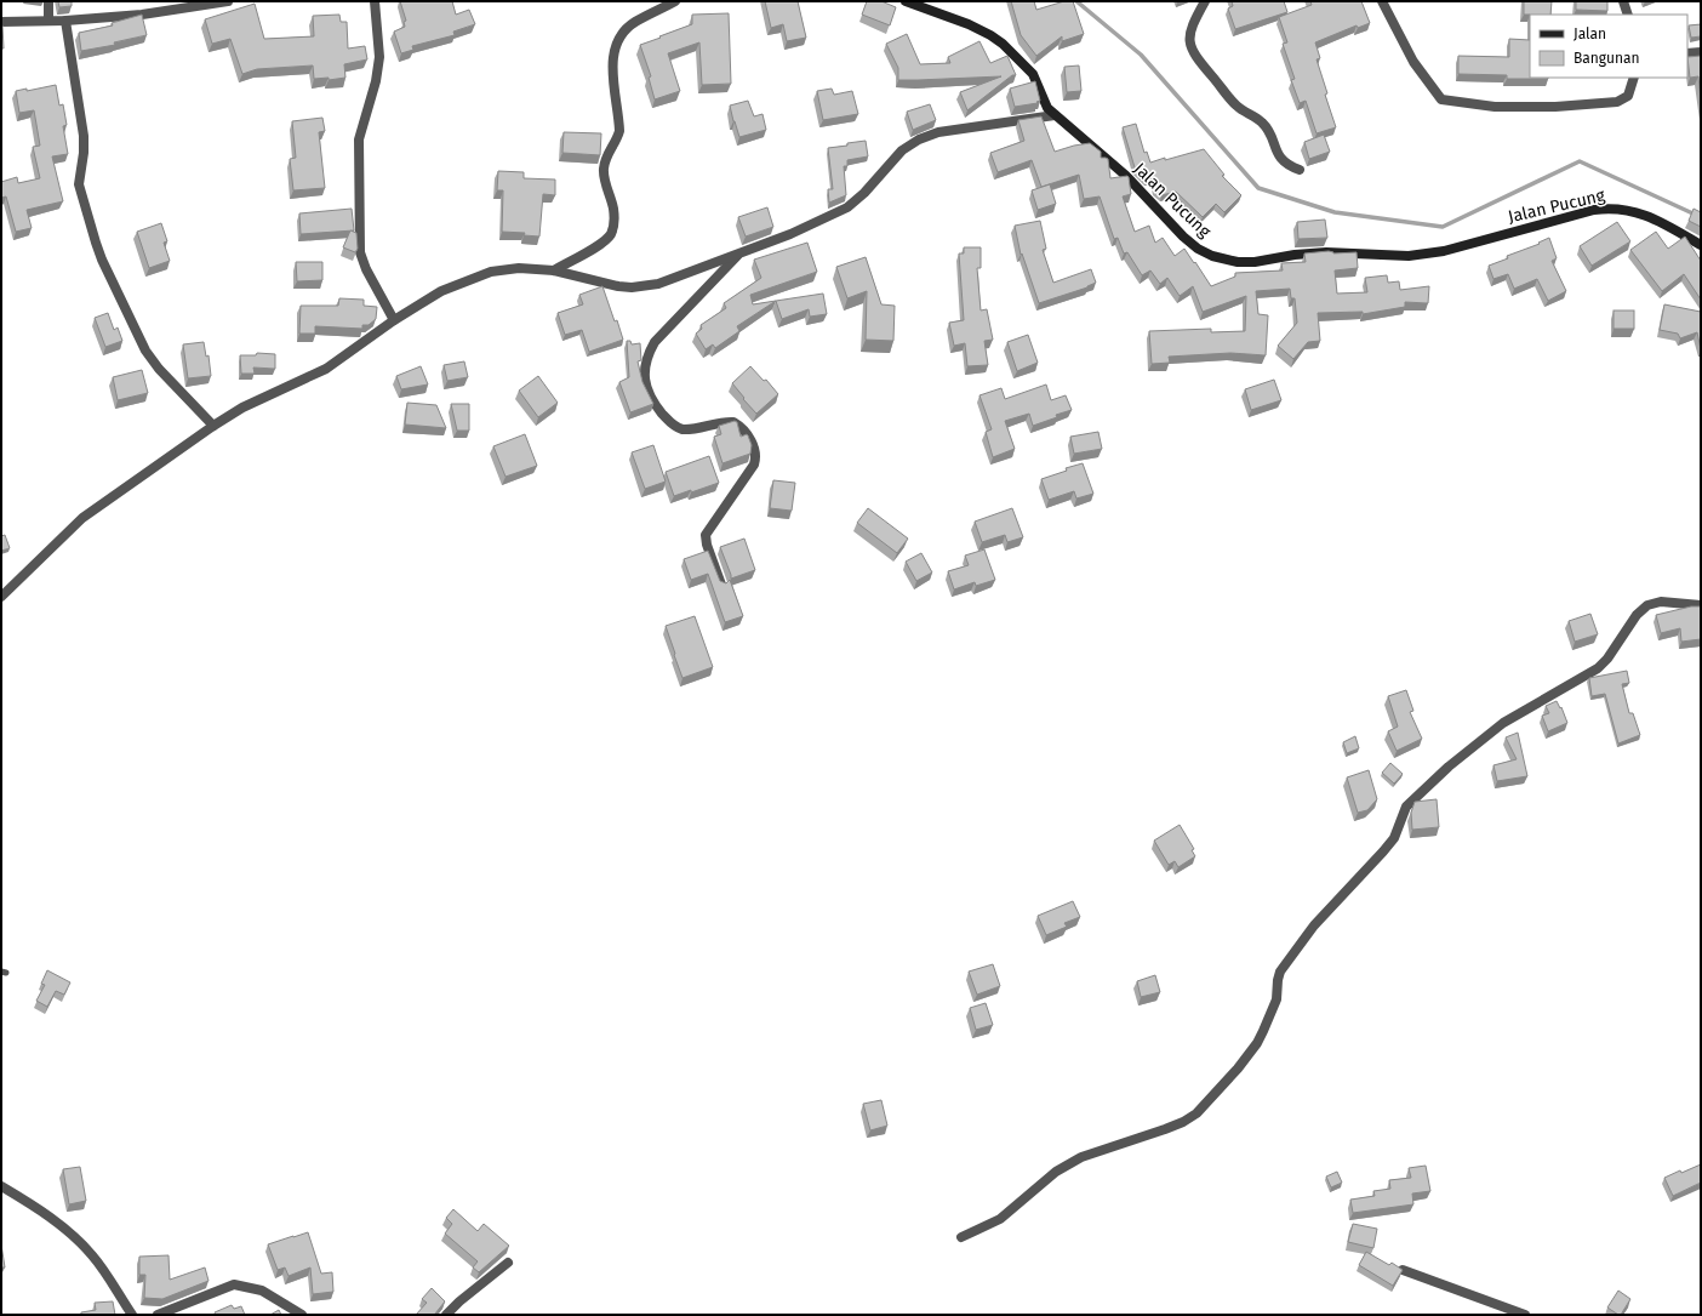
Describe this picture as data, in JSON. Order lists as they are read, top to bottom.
{
  "streets": {
    "main road": ["Jalan Pucung"]
  },
  "legend": ["Jalan", "Bangunan"]
}
